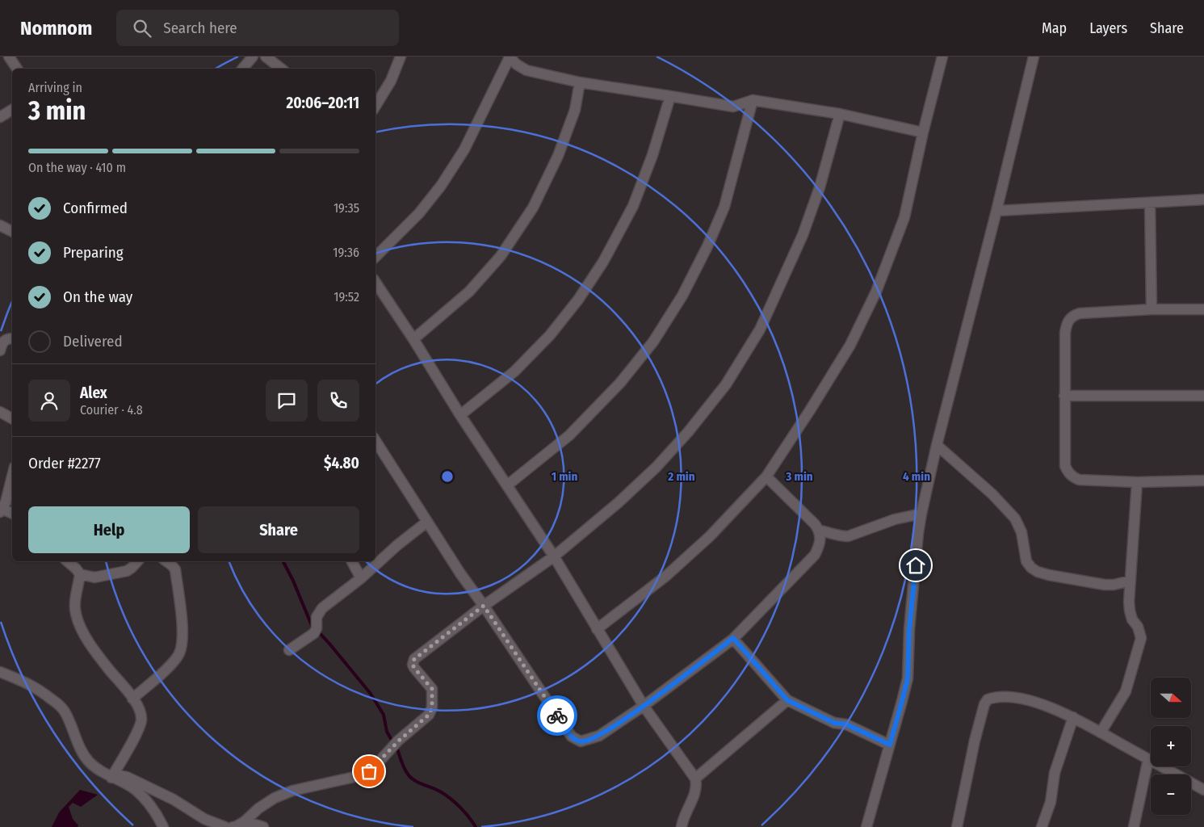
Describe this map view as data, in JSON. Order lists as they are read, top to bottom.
{
  "north": "right",
  "page": {
    "header": "Nomnom",
    "search": "Search here",
    "nav": ["Map", "Layers", "Share"],
    "heading": ["3 min", "Arriving in", "20:06–20:11"],
    "panel": [
      "Alex",
      "Courier · 4.8",
      "Order #2277",
      "$4.80"
    ],
    "bar": "On the way · 410 m",
    "list": [
      ["Confirmed", "19:35"],
      ["Preparing", "19:36"],
      ["On the way", "19:52"],
      "Delivered"
    ],
    "buttons": ["Help", "Share"],
    "map_buttons": ["+", "−"]
  },
  "rings": [
    "1 min",
    "2 min",
    "3 min",
    "4 min"
  ]
}
